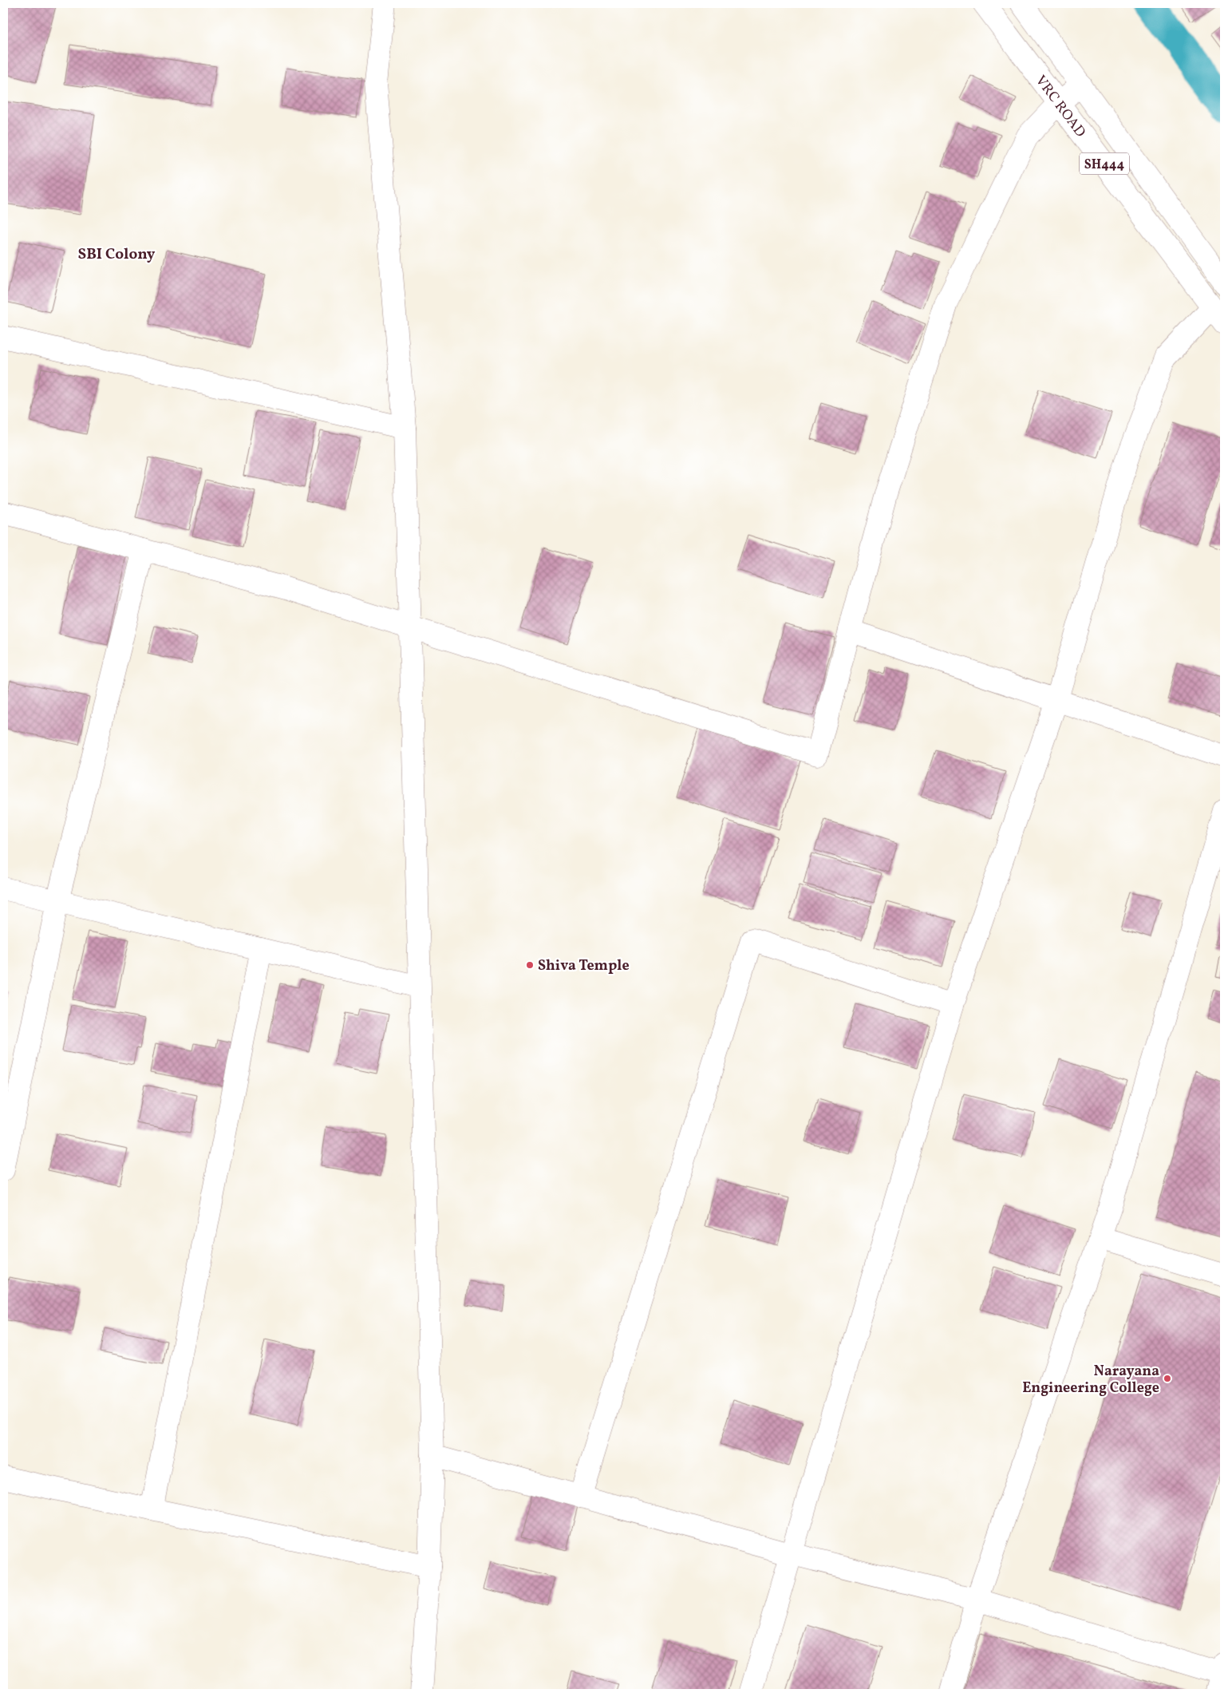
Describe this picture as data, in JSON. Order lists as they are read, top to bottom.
{
  "streets": {
    "street": ["VRC ROAD", "SH444"]
  },
  "districts": ["SBI Colony"],
  "places": ["Shiva Temple", "Narayana Engineering College"]
}
